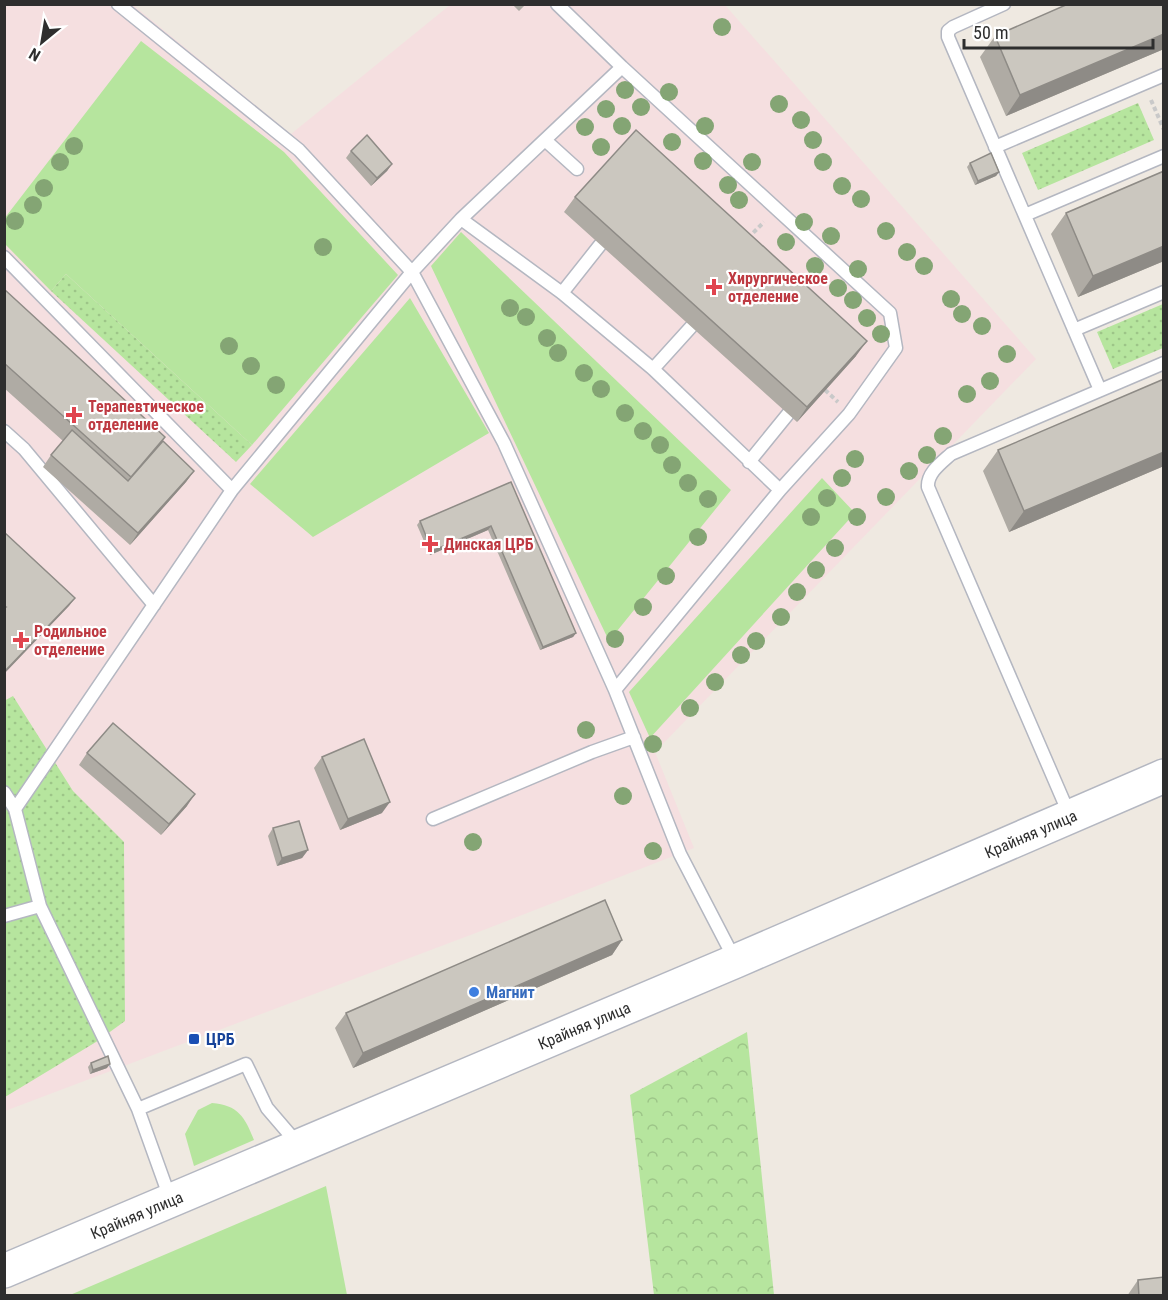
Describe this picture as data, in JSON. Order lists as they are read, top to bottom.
{
  "streets": {
    "main road": ["Крайняя улица"]
  },
  "places": {
    "health": [
      "Хирургическое отделение",
      "Терапевтическое отделение",
      "Динская ЦРБ",
      "Родильное отделение"
    ],
    "other": ["Магнит"],
    "transit": ["ЦРБ"]
  },
  "scale_bar": "50 m",
  "north": "bottom left"
}
